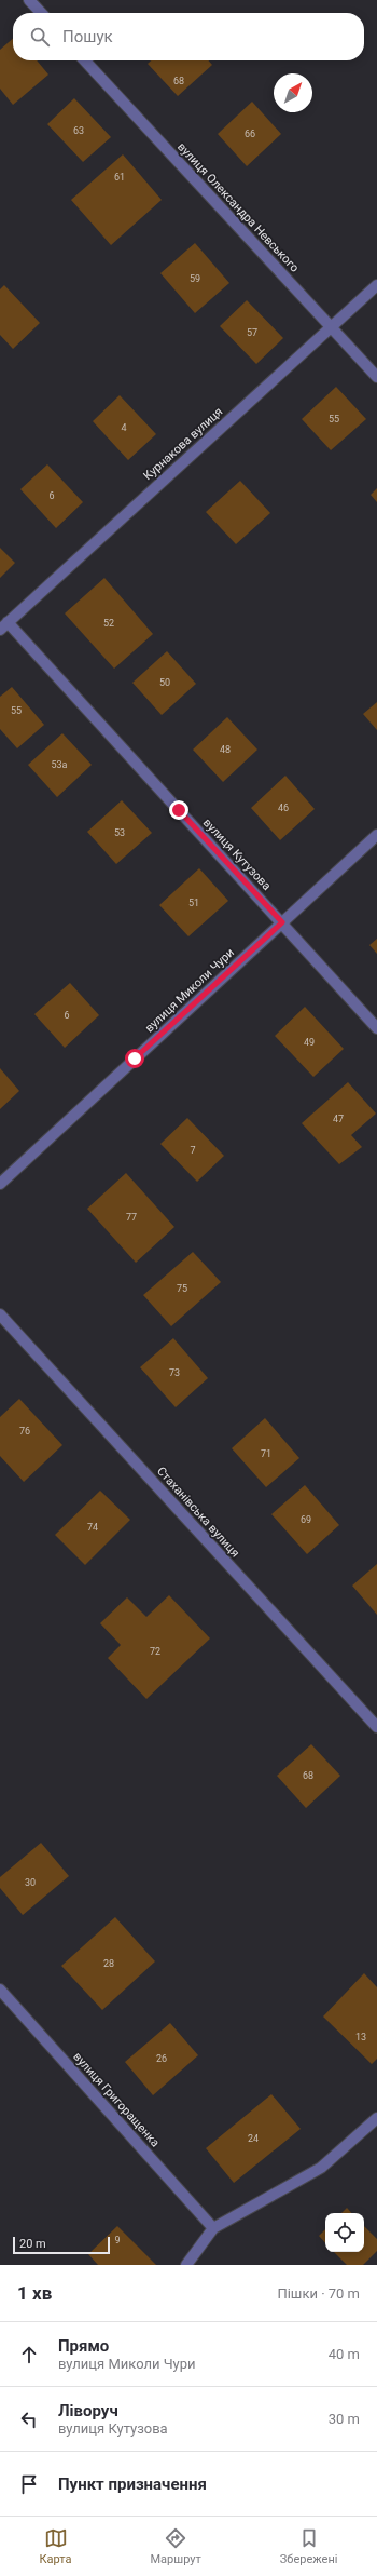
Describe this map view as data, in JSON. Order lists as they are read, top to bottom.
{
  "streets": {
    "street": [
      "вулиця Олександра Невського",
      "Курнакова вулиця",
      "вулиця Кутузова",
      "вулиця Миколи Чури",
      "Стаханівська вулиця",
      "вулиця Григоращенка"
    ]
  },
  "crossings": [
    ["вулиця Олександра Невського", "Курнакова вулиця"],
    ["Курнакова вулиця", "вулиця Кутузова"],
    ["вулиця Кутузова", "вулиця Миколи Чури"]
  ],
  "house_numbers": [
    "68",
    "63",
    "66",
    "61",
    "59",
    "57",
    "55",
    "4",
    "6",
    "52",
    "50",
    "55",
    "48",
    "53а",
    "46",
    "53",
    "51",
    "6",
    "49",
    "47",
    "7",
    "77",
    "75",
    "73",
    "76",
    "71",
    "69",
    "74",
    "72",
    "68",
    "30",
    "28",
    "13",
    "26",
    "24",
    "9"
  ],
  "scale_bar": "20 m",
  "north": "top right",
  "page": {
    "search": "Пошук",
    "scale": "20 m",
    "heading": ["1 хв", "Пішки · 70 m"],
    "list": [
      ["Прямо", "вулиця Миколи Чури", "40 m"],
      ["Ліворуч", "вулиця Кутузова", "30 m"],
      "Пункт призначення"
    ],
    "nav": ["Карта", "Маршрут", "Збережені"]
  }
}
